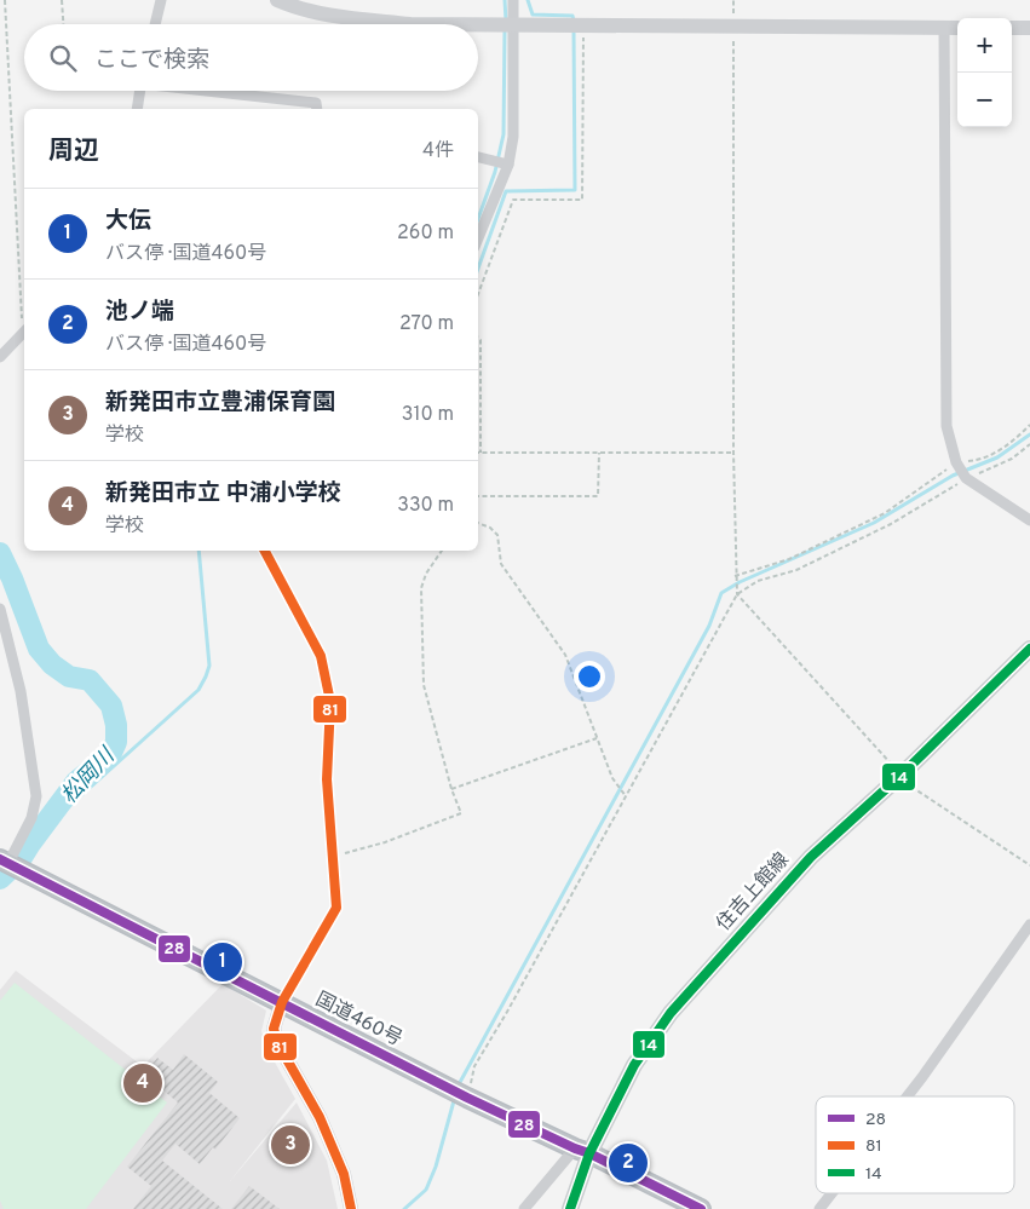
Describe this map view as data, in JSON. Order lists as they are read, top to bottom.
{
  "streets": {
    "highway": ["国道460号"],
    "main road": ["住吉上館線"]
  },
  "crossings": [
    ["住吉上館線", "国道460号"]
  ],
  "water": ["松岡川"],
  "lines": ["transit line 81", "transit line 14", "transit line 28"],
  "legend": ["28", "81", "14"],
  "page": {
    "map_buttons": ["+", "−"],
    "search": "ここで検索",
    "heading": ["周辺", "4件"],
    "list": [
      {
        "mark": "1",
        "name": "大伝",
        "note": "バス停 · 国道460号",
        "value": "260 m"
      },
      {
        "mark": "2",
        "name": "池ノ端",
        "note": "バス停 · 国道460号",
        "value": "270 m"
      },
      {
        "mark": "3",
        "name": "新発田市立豊浦保育園",
        "note": "学校",
        "value": "310 m"
      },
      {
        "mark": "4",
        "name": "新発田市立 中浦小学校",
        "note": "学校",
        "value": "330 m"
      }
    ],
    "pins": [
      "1",
      "4",
      "3",
      "2"
    ]
  }
}
